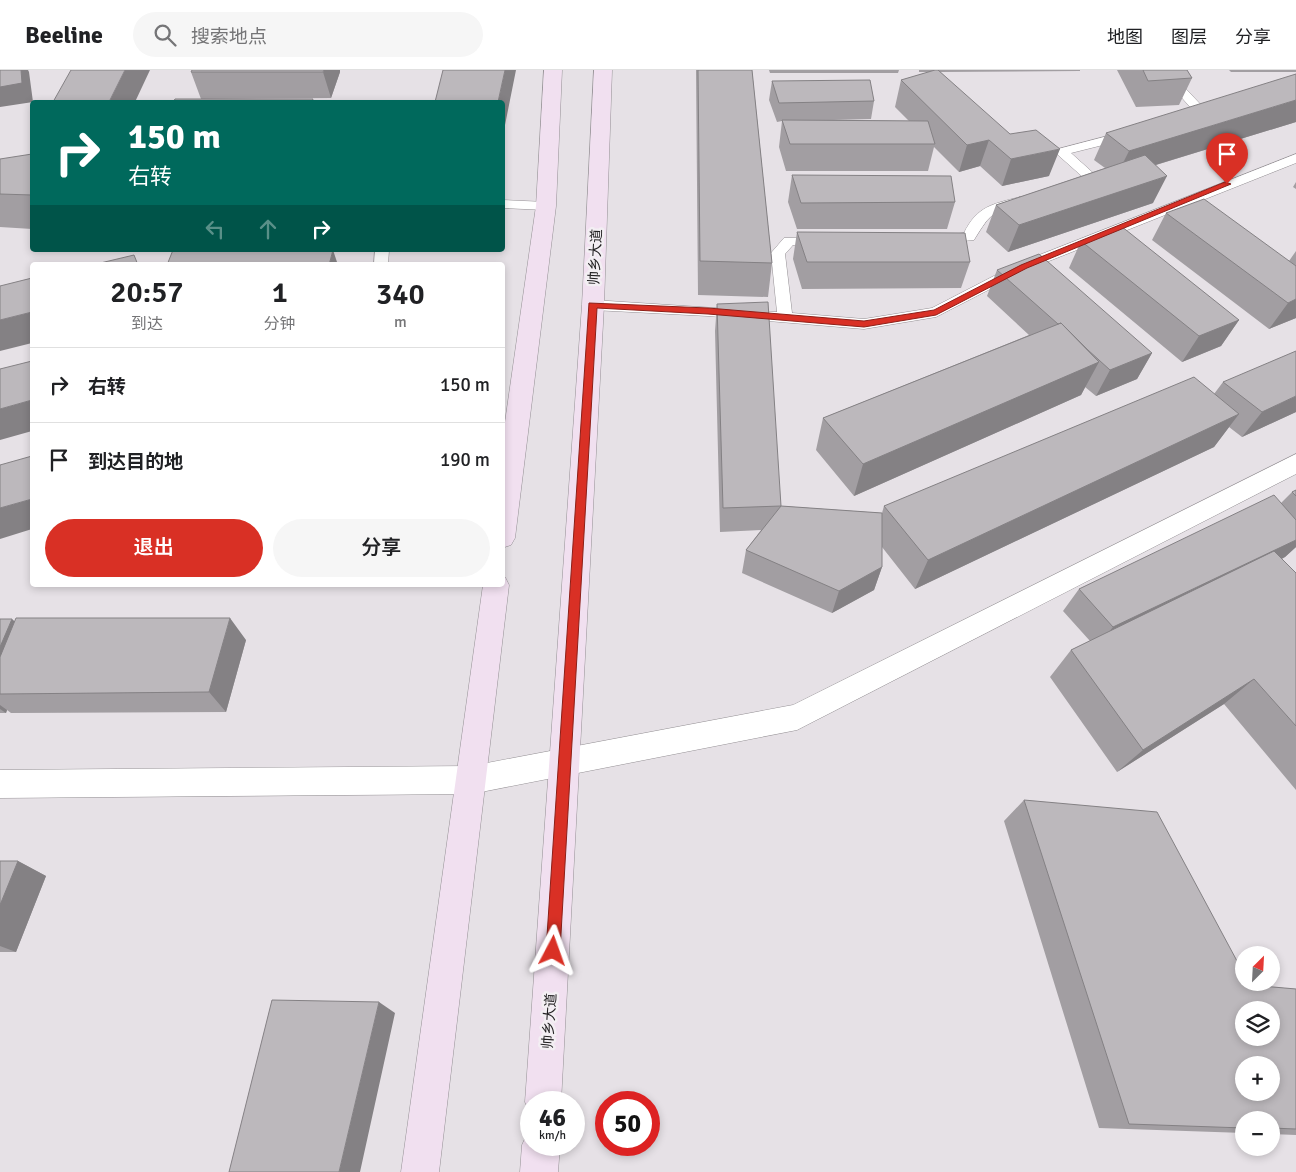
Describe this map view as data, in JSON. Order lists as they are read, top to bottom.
{
  "streets": {
    "main road": ["帅乡大道"]
  },
  "north": "top right",
  "page": {
    "header": "Beeline",
    "search": "搜索地点",
    "nav": ["地图", "图层", "分享"],
    "turn": ["150 m", "右转"],
    "eta": [
      "20:57",
      "到达",
      "1",
      "分钟",
      "340",
      "m"
    ],
    "list": [
      {
        "name": "右转",
        "value": "150 m"
      },
      {
        "name": "到达目的地",
        "value": "190 m"
      }
    ],
    "buttons": ["退出", "分享"],
    "map_buttons": ["+", "−"],
    "speed": "46 km/h",
    "limit": "50"
  }
}
